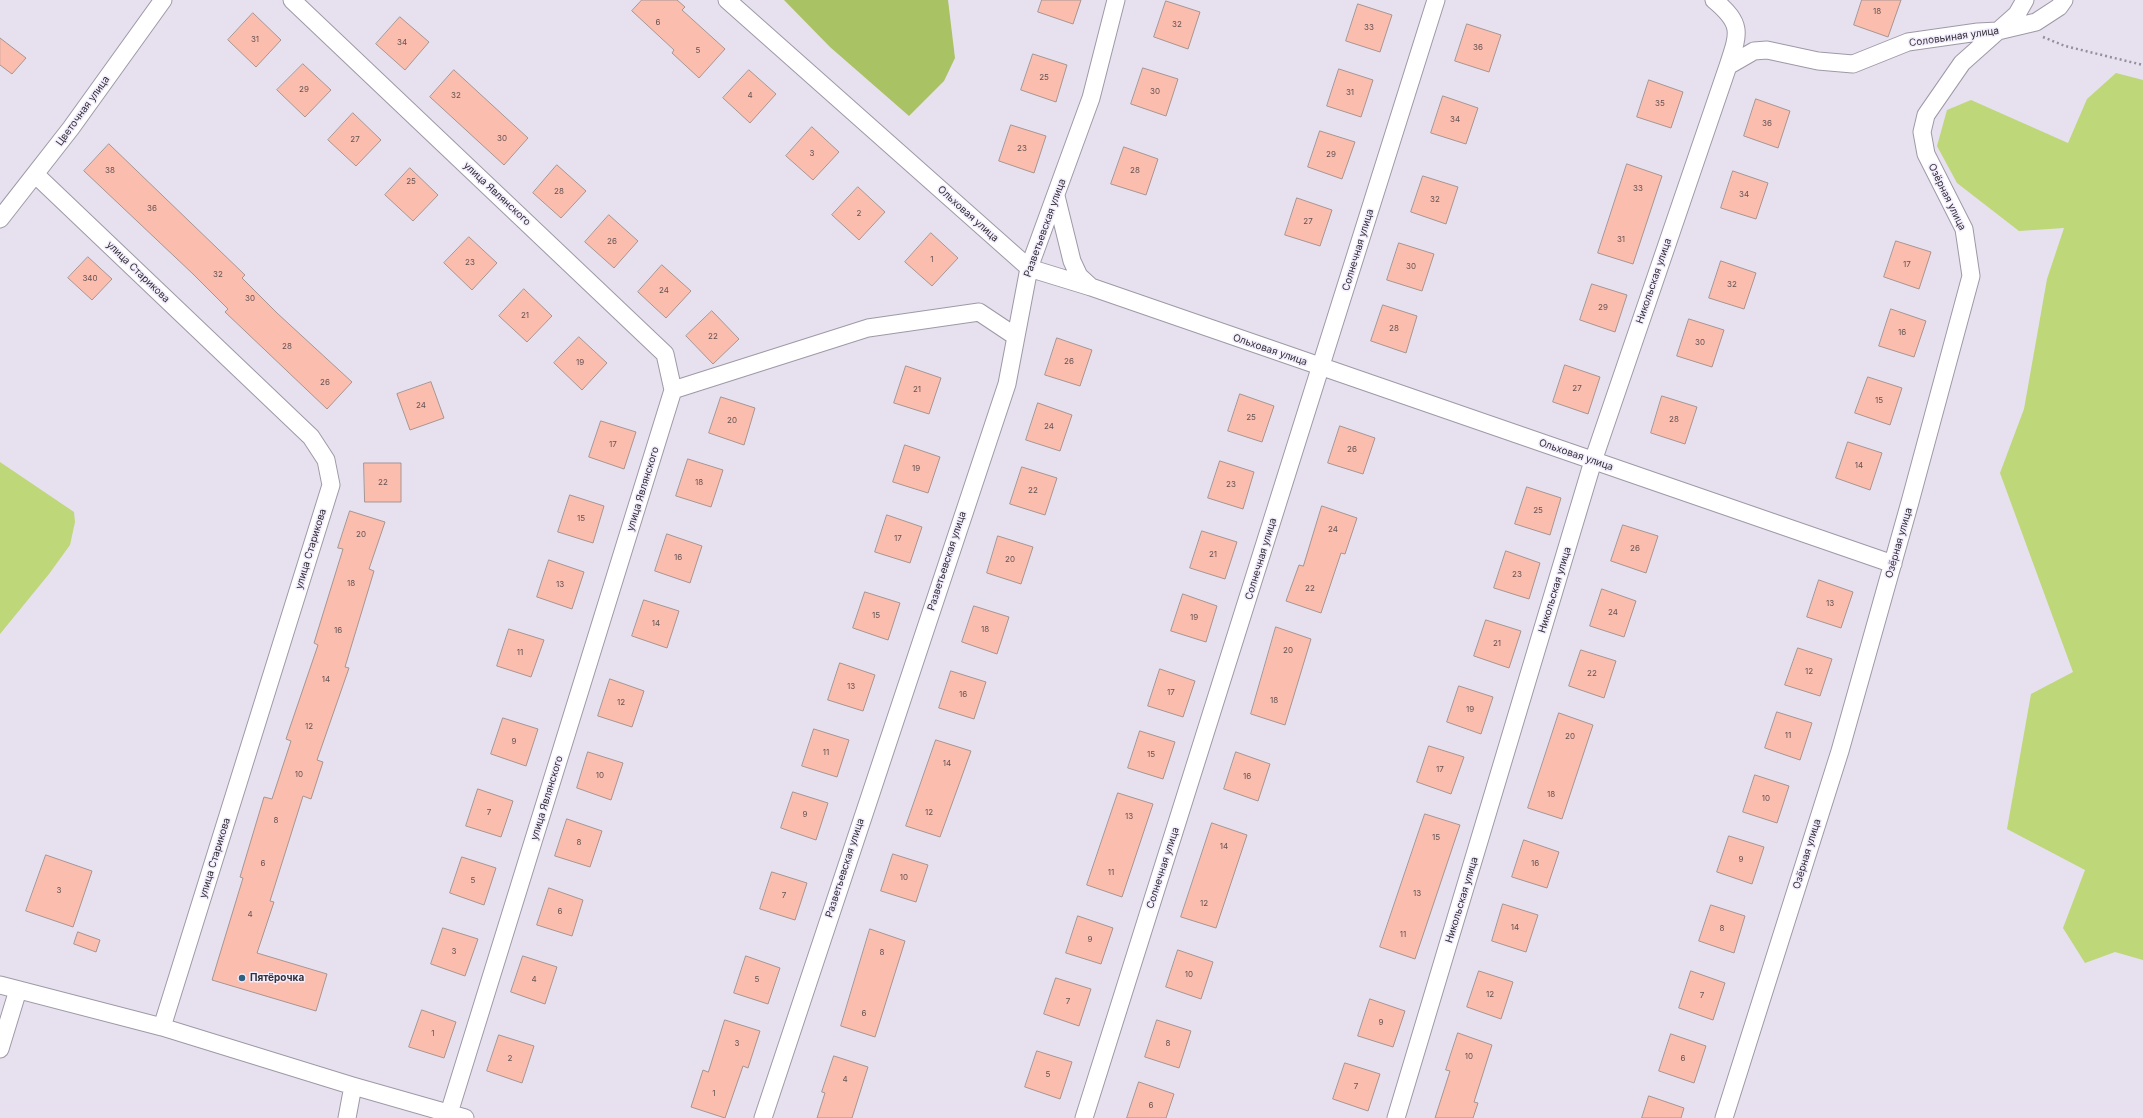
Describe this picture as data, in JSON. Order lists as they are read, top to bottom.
{
  "streets": {
    "street": [
      "Соловьиная улица",
      "Цветочная улица",
      "улица Являнского",
      "Озёрная улица",
      "Ольховая улица",
      "Разветьевская улица",
      "Солнечная улица",
      "улица Старикова",
      "Никольская улица"
    ]
  },
  "crossings": [
    ["Соловьиная улица", "Озёрная улица"],
    ["Соловьиная улица", "Никольская улица"],
    ["Цветочная улица", "улица Старикова"],
    ["Озёрная улица", "Ольховая улица"],
    ["Ольховая улица", "Разветьевская улица"],
    ["Ольховая улица", "Солнечная улица"],
    ["Ольховая улица", "Никольская улица"]
  ],
  "places": ["Пятёрочка"],
  "house_numbers": [
    "18",
    "6",
    "32",
    "33",
    "31",
    "34",
    "36",
    "5",
    "25",
    "29",
    "30",
    "31",
    "32",
    "4",
    "35",
    "34",
    "36",
    "30",
    "27",
    "23",
    "3",
    "29",
    "38",
    "28",
    "25",
    "33",
    "28",
    "34",
    "32",
    "36",
    "2",
    "27",
    "31",
    "26",
    "1",
    "23",
    "17",
    "30",
    "32",
    "340",
    "32",
    "24",
    "30",
    "29",
    "21",
    "28",
    "16",
    "22",
    "30",
    "28",
    "26",
    "19",
    "26",
    "27",
    "21",
    "15",
    "24",
    "25",
    "28",
    "20",
    "24",
    "17",
    "26",
    "14",
    "19",
    "22",
    "18",
    "23",
    "22",
    "25",
    "15",
    "24",
    "20",
    "17",
    "26",
    "21",
    "16",
    "20",
    "23",
    "18",
    "13",
    "22",
    "13",
    "24",
    "15",
    "19",
    "14",
    "18",
    "16",
    "21",
    "20",
    "11",
    "12",
    "22",
    "14",
    "13",
    "17",
    "16",
    "18",
    "12",
    "19",
    "12",
    "11",
    "20",
    "9",
    "11",
    "15",
    "14",
    "17",
    "10",
    "10",
    "16",
    "18",
    "10",
    "7",
    "12",
    "9",
    "13",
    "8",
    "15",
    "8",
    "14",
    "9",
    "6",
    "16",
    "11",
    "10",
    "5",
    "3",
    "13",
    "7",
    "12",
    "6",
    "4",
    "14",
    "8",
    "11",
    "9",
    "3",
    "8",
    "10",
    "4",
    "5",
    "12",
    "7",
    "7",
    "6",
    "9",
    "1",
    "3",
    "8",
    "10",
    "2",
    "6",
    "5",
    "4",
    "7",
    "1",
    "6"
  ]
}
